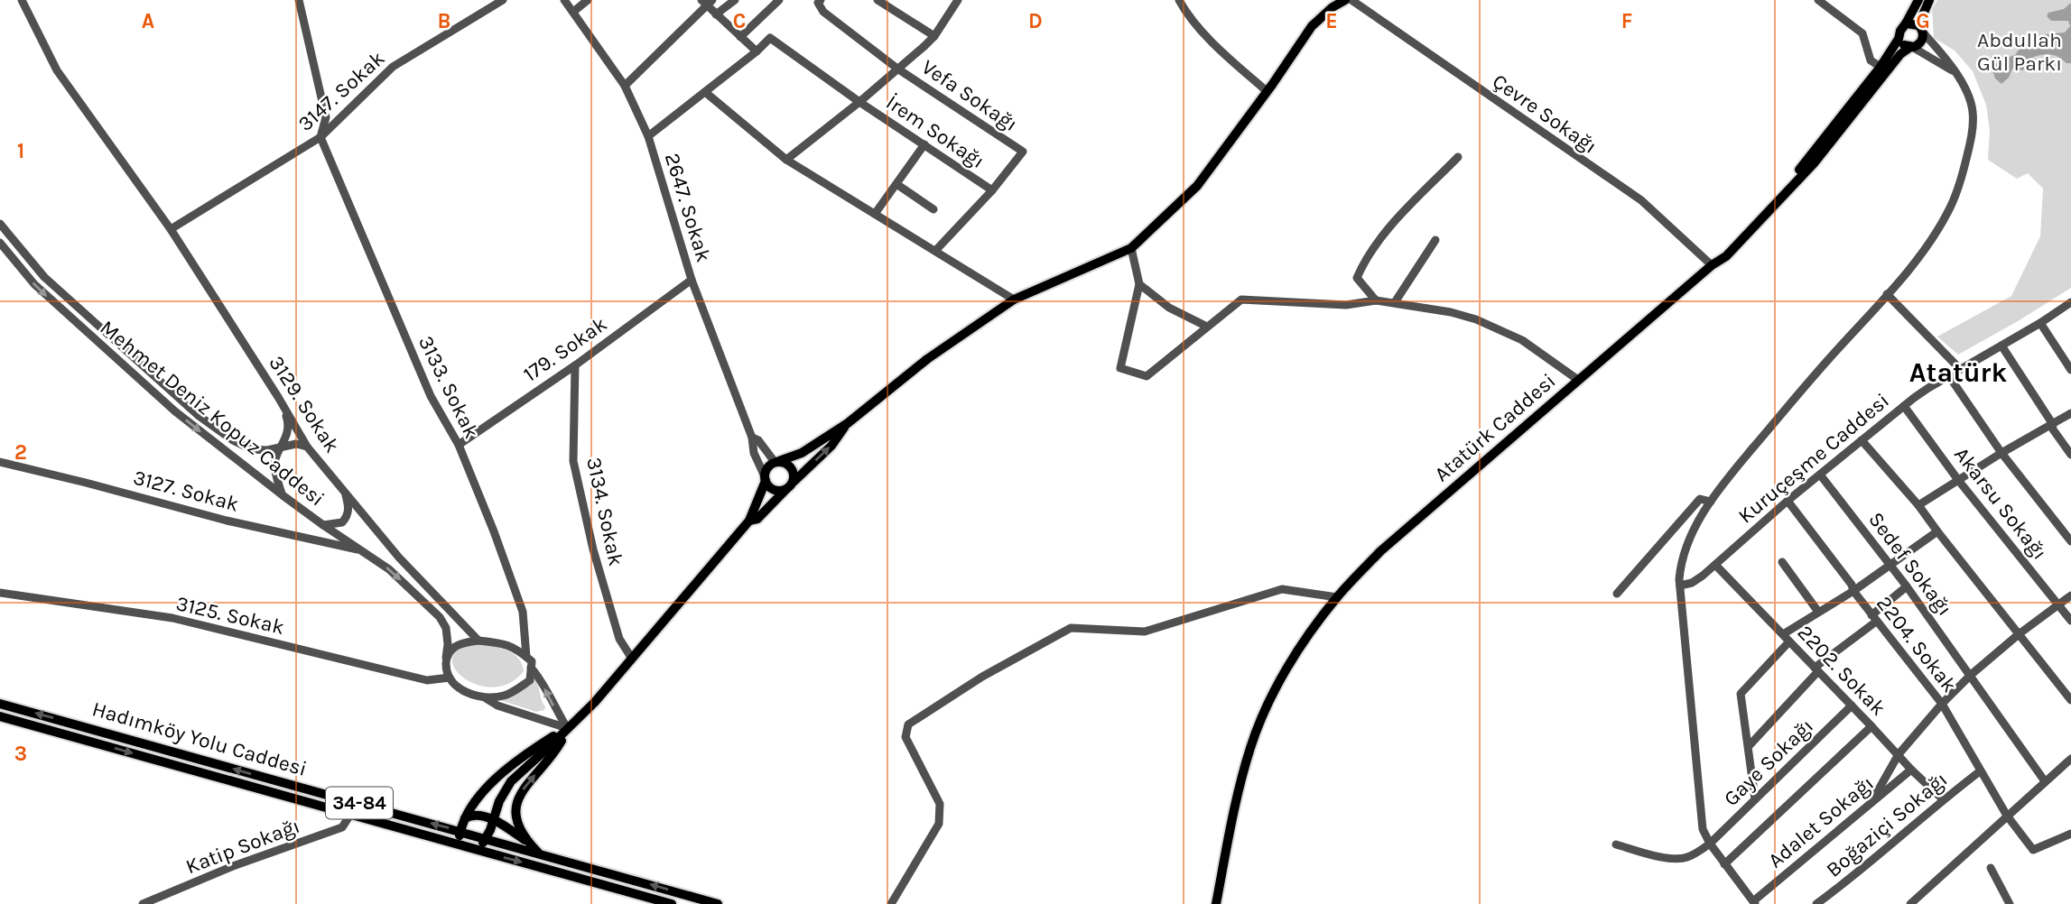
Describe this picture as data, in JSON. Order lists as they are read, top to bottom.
{
  "streets": {
    "main road": ["Atatürk Caddesi", "Hadımköy Yolu Caddesi", "34-84"],
    "street": [
      "3147. Sokak",
      "Vefa Sokağı",
      "Çevre Sokağı",
      "İrem Sokağı",
      "2647. Sokak",
      "179. Sokak",
      "3133. Sokak",
      "3129. Sokak",
      "Mehmet Deniz Kopuz Caddesi",
      "Kuruçeşme Caddesi",
      "3127. Sokak",
      "Akarsu Sokağı",
      "3134. Sokak",
      "Sedef Sokağı",
      "3125. Sokak",
      "2204. Sokak",
      "2202. Sokak",
      "Gaye Sokağı",
      "Adalet Sokağı",
      "Boğaziçi Sokağı",
      "Katip Sokağı"
    ]
  },
  "crossings": [
    ["3147. Sokak", "3133. Sokak"],
    ["3147. Sokak", "3129. Sokak"],
    ["Vefa Sokağı", "İrem Sokağı"],
    ["Çevre Sokağı", "Atatürk Caddesi"],
    ["2647. Sokak", "179. Sokak"],
    ["179. Sokak", "3133. Sokak"],
    ["179. Sokak", "3134. Sokak"],
    ["3133. Sokak", "3129. Sokak"],
    ["3133. Sokak", "Mehmet Deniz Kopuz Caddesi"],
    ["3133. Sokak", "3125. Sokak"],
    ["3129. Sokak", "Mehmet Deniz Kopuz Caddesi"],
    ["3129. Sokak", "3125. Sokak"],
    ["Mehmet Deniz Kopuz Caddesi", "3127. Sokak"],
    ["Mehmet Deniz Kopuz Caddesi", "3125. Sokak"],
    ["Kuruçeşme Caddesi", "Akarsu Sokağı"],
    ["Kuruçeşme Caddesi", "Sedef Sokağı"],
    ["Kuruçeşme Caddesi", "2204. Sokak"],
    ["Kuruçeşme Caddesi", "2202. Sokak"],
    ["2204. Sokak", "Boğaziçi Sokağı"],
    ["2202. Sokak", "Gaye Sokağı"],
    ["2202. Sokak", "Adalet Sokağı"],
    ["2202. Sokak", "Boğaziçi Sokağı"],
    ["Hadımköy Yolu Caddesi", "Katip Sokağı"]
  ],
  "districts": ["Atatürk"],
  "parks": ["Abdullah Gül Parkı"],
  "grid": {
    "columns": [
      "A",
      "B",
      "C",
      "D",
      "E",
      "F",
      "G"
    ],
    "rows": ["1", "2", "3"]
  }
}
